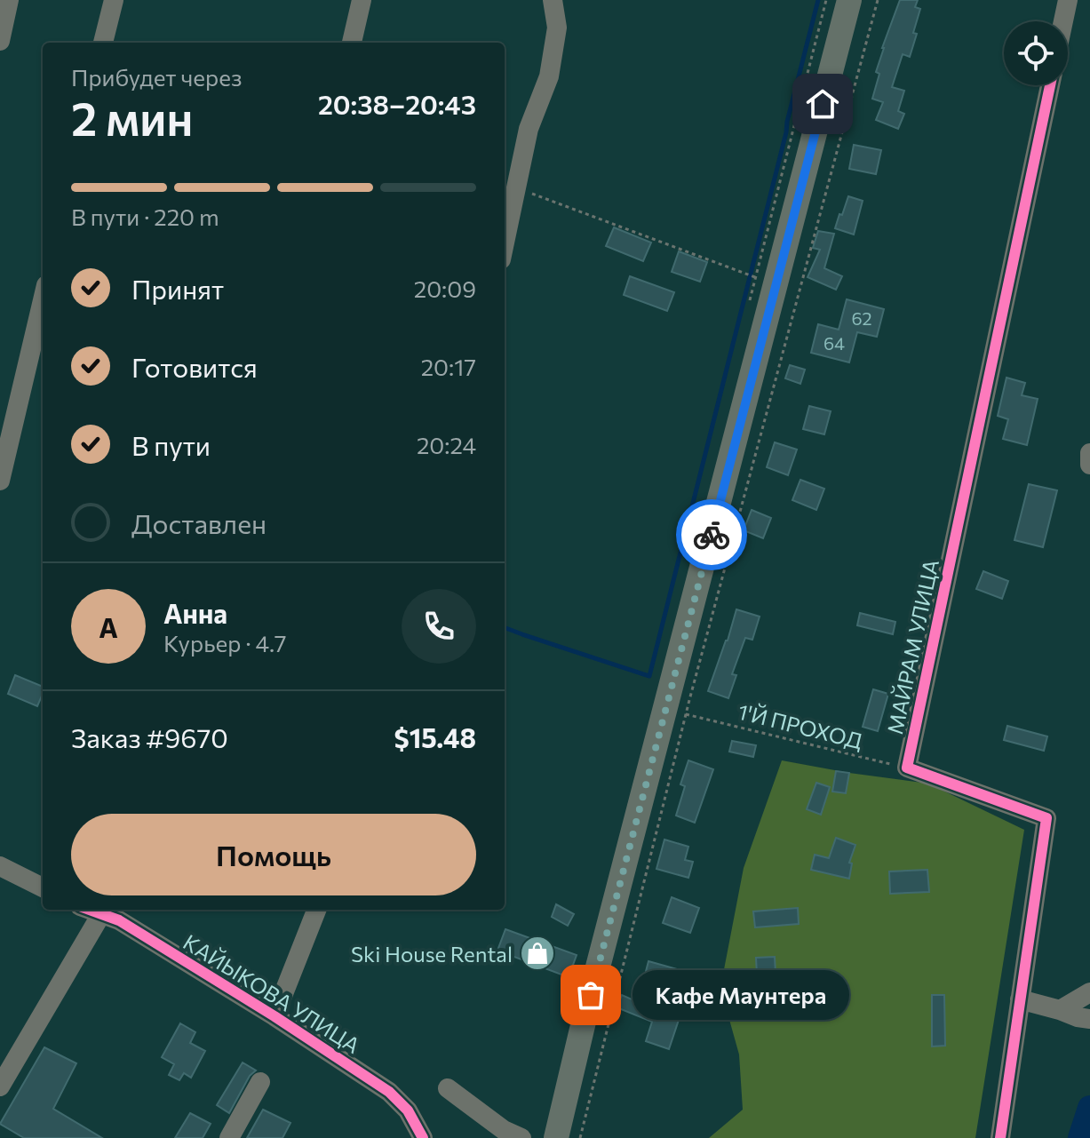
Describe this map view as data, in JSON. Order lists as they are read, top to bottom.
{
  "streets": {
    "street": ["МАЙРАМ УЛИЦА", "КАЙЫКОВА УЛИЦА"],
    "path": ["1'Й ПРОХОД"]
  },
  "crossings": [
    ["МАЙРАМ УЛИЦА", "1'Й ПРОХОД"]
  ],
  "places": {
    "shop": ["Ski House Rental"],
    "other": ["Кафе Маунтера"]
  },
  "house_numbers": ["62", "64"],
  "page": {
    "heading": ["2 мин", "Прибудет через", "20:38–20:43"],
    "panel": [
      "Анна",
      "Курьер · 4.7",
      "Заказ #9670",
      "$15.48"
    ],
    "bar": "В пути · 220 m",
    "list": [
      ["Принят", "20:09"],
      ["Готовится", "20:17"],
      ["В пути", "20:24"],
      "Доставлен"
    ],
    "round": "А",
    "buttons": "Помощь",
    "bubble": "Кафе Маунтера"
  }
}
